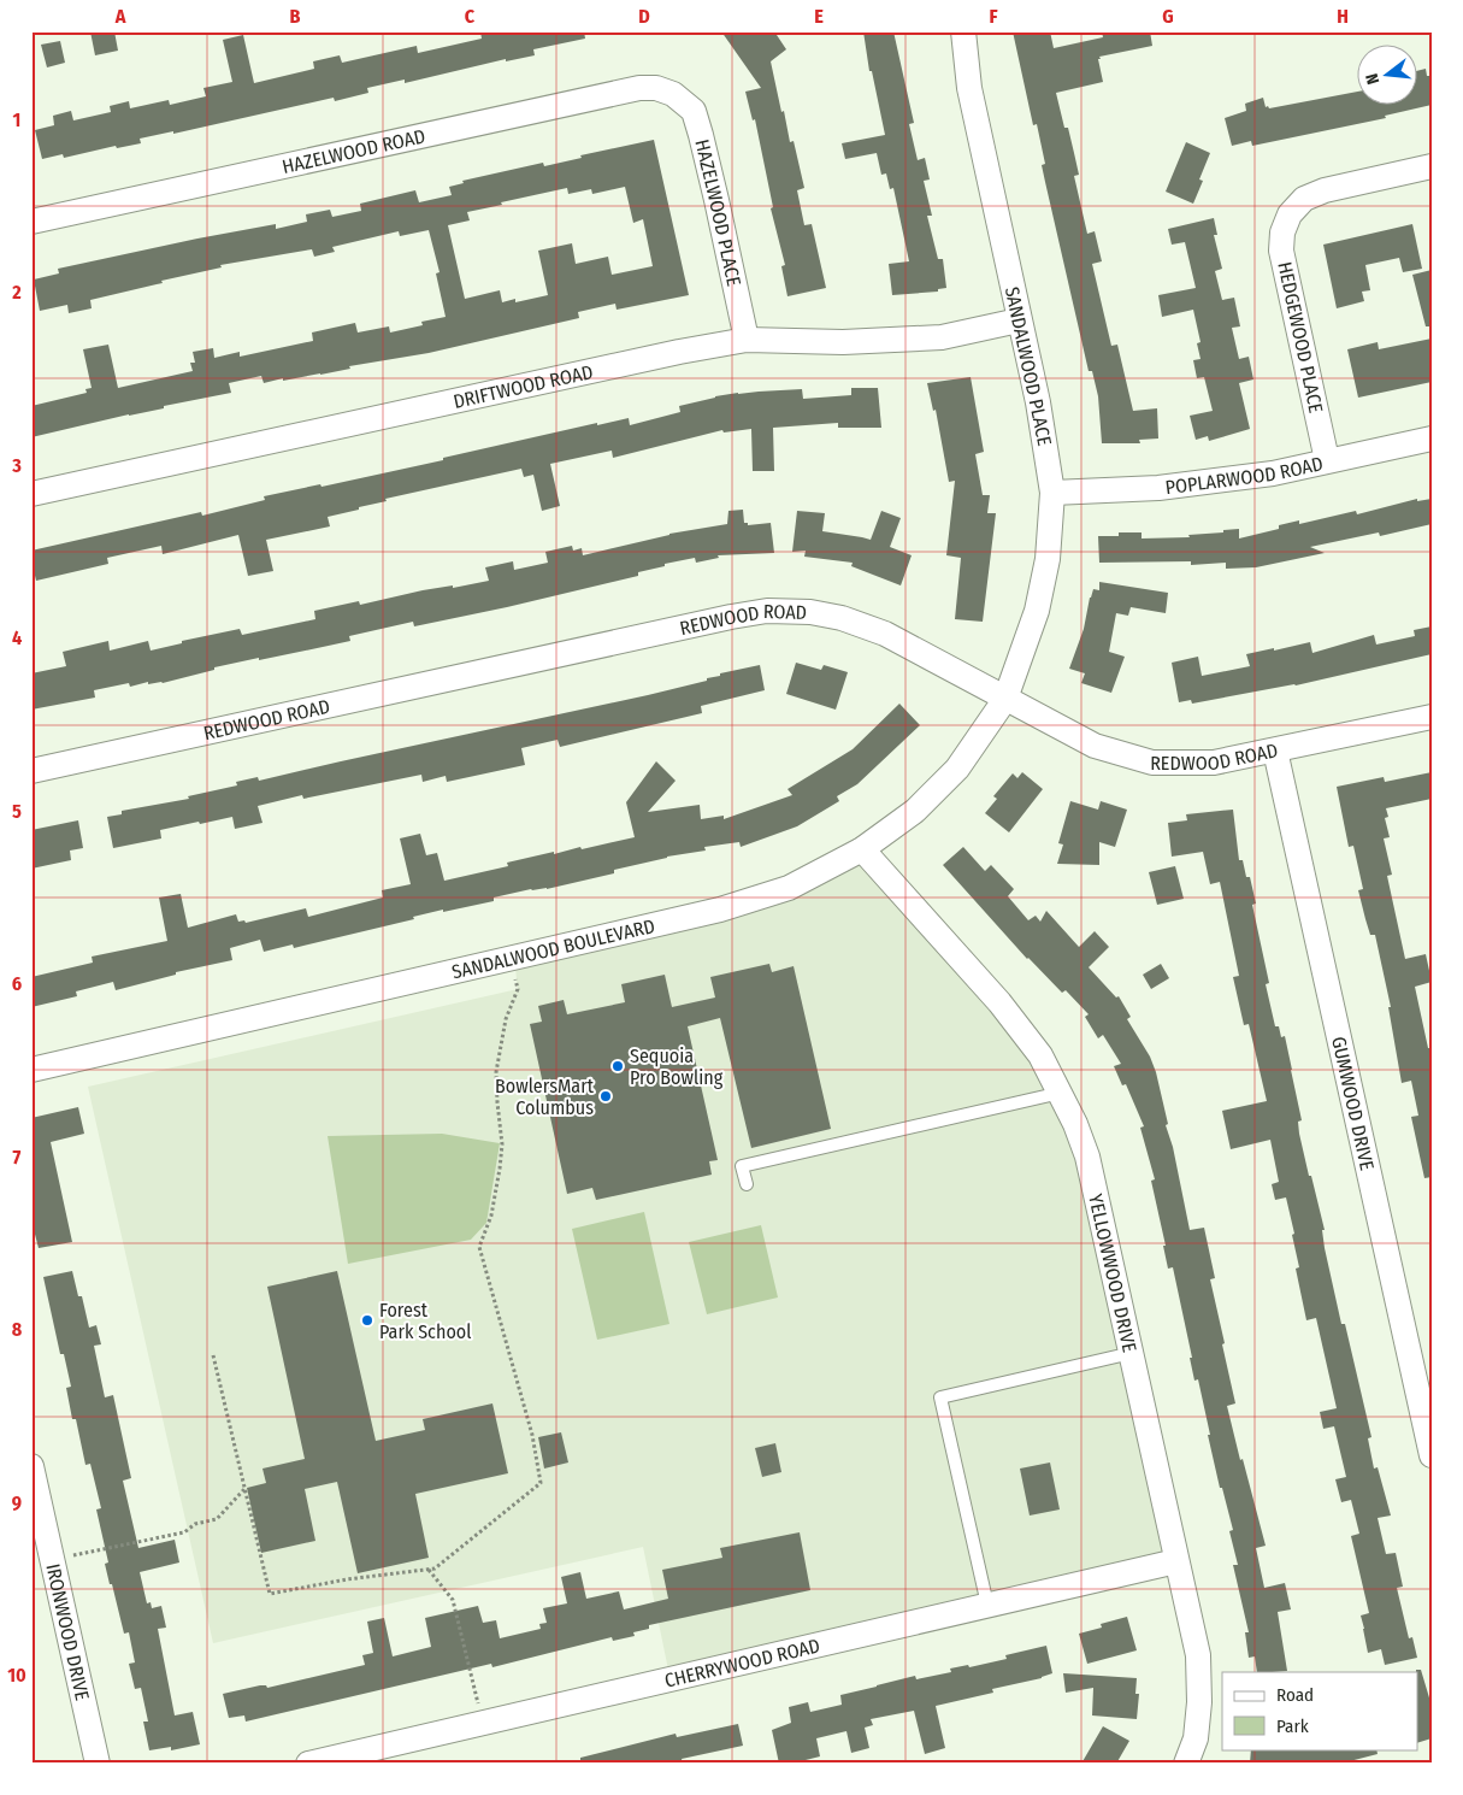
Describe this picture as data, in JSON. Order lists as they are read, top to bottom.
{
  "streets": {
    "street": [
      "HAZELWOOD ROAD",
      "HAZELWOOD PLACE",
      "HEDGEWOOD PLACE",
      "SANDALWOOD PLACE",
      "DRIFTWOOD ROAD",
      "POPLARWOOD ROAD",
      "REDWOOD ROAD",
      "SANDALWOOD BOULEVARD",
      "GUMWOOD DRIVE",
      "YELLOWWOOD DRIVE",
      "IRONWOOD DRIVE",
      "CHERRYWOOD ROAD"
    ]
  },
  "crossings": [
    ["HAZELWOOD ROAD", "HAZELWOOD PLACE"],
    ["HAZELWOOD PLACE", "DRIFTWOOD ROAD"],
    ["HEDGEWOOD PLACE", "POPLARWOOD ROAD"],
    ["SANDALWOOD PLACE", "DRIFTWOOD ROAD"],
    ["SANDALWOOD PLACE", "POPLARWOOD ROAD"],
    ["SANDALWOOD PLACE", "REDWOOD ROAD"],
    ["SANDALWOOD PLACE", "SANDALWOOD BOULEVARD"],
    ["REDWOOD ROAD", "SANDALWOOD BOULEVARD"],
    ["REDWOOD ROAD", "GUMWOOD DRIVE"],
    ["SANDALWOOD BOULEVARD", "YELLOWWOOD DRIVE"],
    ["YELLOWWOOD DRIVE", "CHERRYWOOD ROAD"]
  ],
  "places": ["Sequoia Pro Bowling", "BowlersMart Columbus", "Forest Park School"],
  "legend": ["Road", "Park"],
  "north": "left",
  "grid": {
    "columns": [
      "A",
      "B",
      "C",
      "D",
      "E",
      "F",
      "G",
      "H"
    ],
    "rows": [
      "1",
      "2",
      "3",
      "4",
      "5",
      "6",
      "7",
      "8",
      "9",
      "10"
    ]
  }
}
